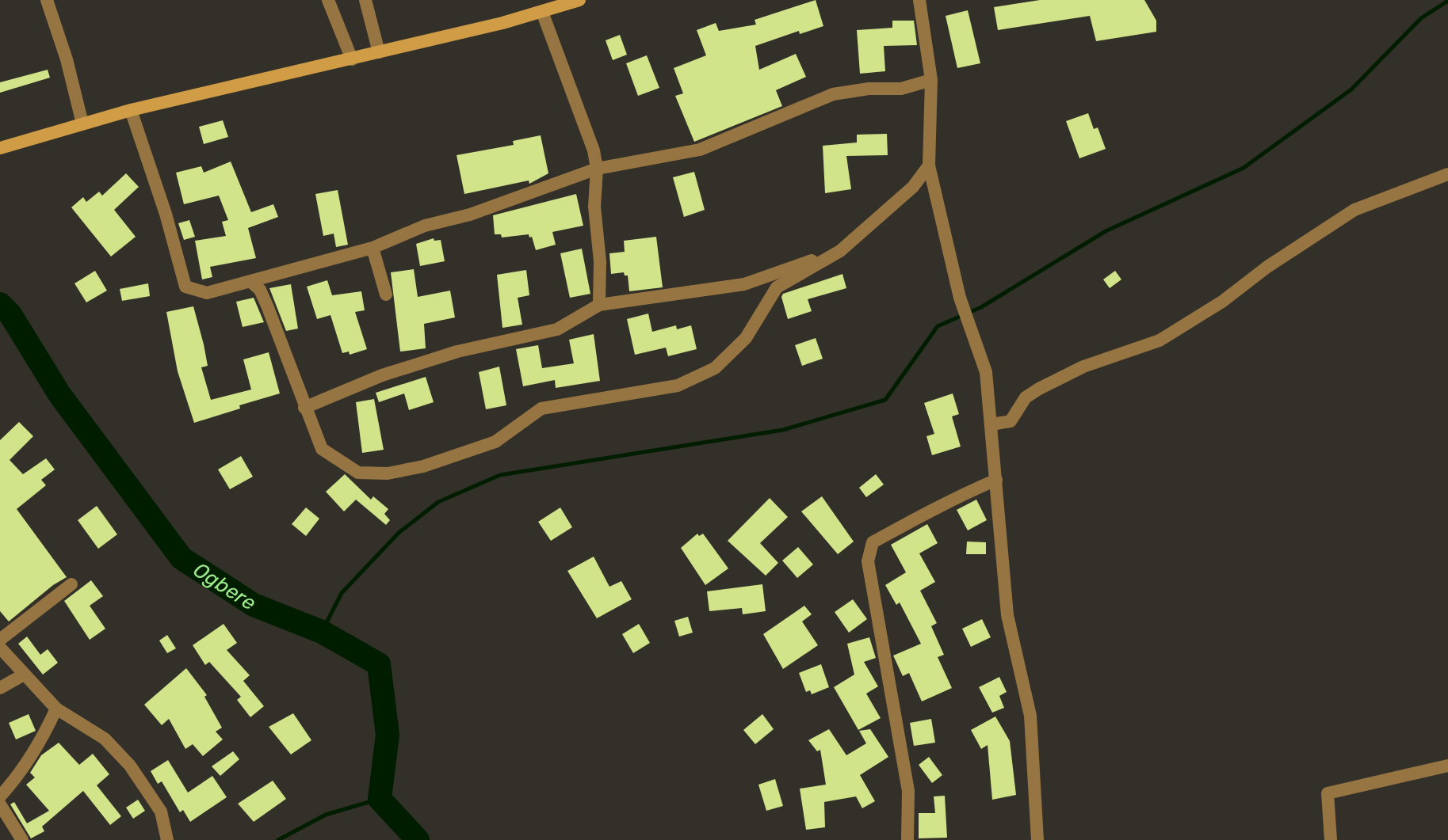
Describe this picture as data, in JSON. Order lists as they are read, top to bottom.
{
  "water": ["Ogbere"]
}
